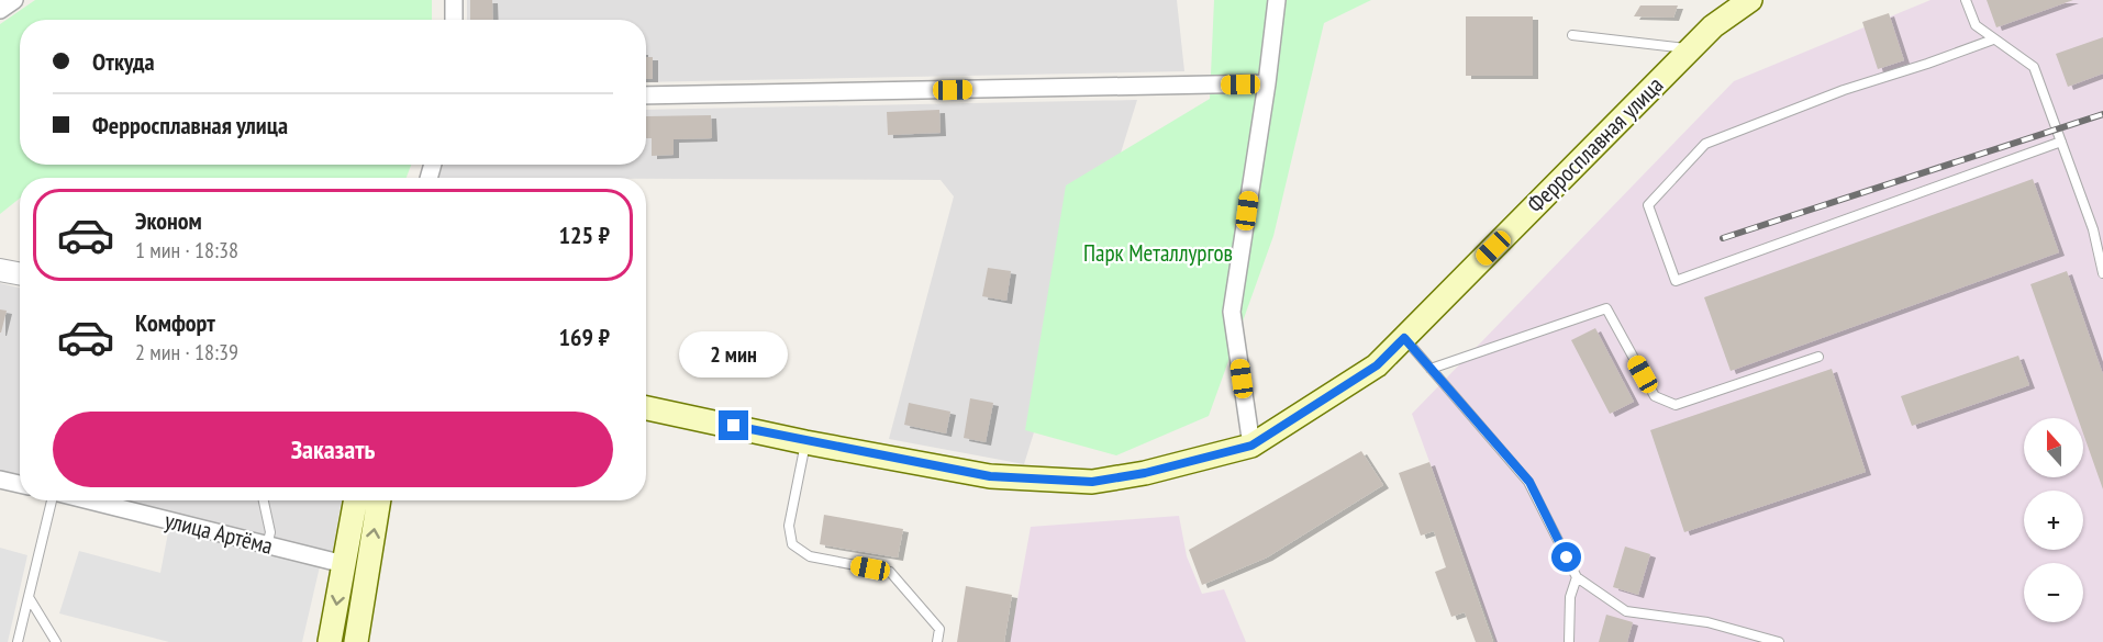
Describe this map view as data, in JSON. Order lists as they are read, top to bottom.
{
  "streets": {
    "main road": ["Ферросплавная улица"],
    "street": ["улица Артёма"]
  },
  "parks": ["Парк Металлургов"],
  "north": "top",
  "page": {
    "banner": ["Откуда", "Ферросплавная улица"],
    "list": [
      {
        "name": "Эконом",
        "note": "1 мин · 18:38",
        "value": "125 ₽"
      },
      {
        "name": "Комфорт",
        "note": "2 мин · 18:39",
        "value": "169 ₽"
      }
    ],
    "bubble": "2 мин",
    "buttons": "Заказать",
    "map_buttons": ["+", "−"]
  }
}
